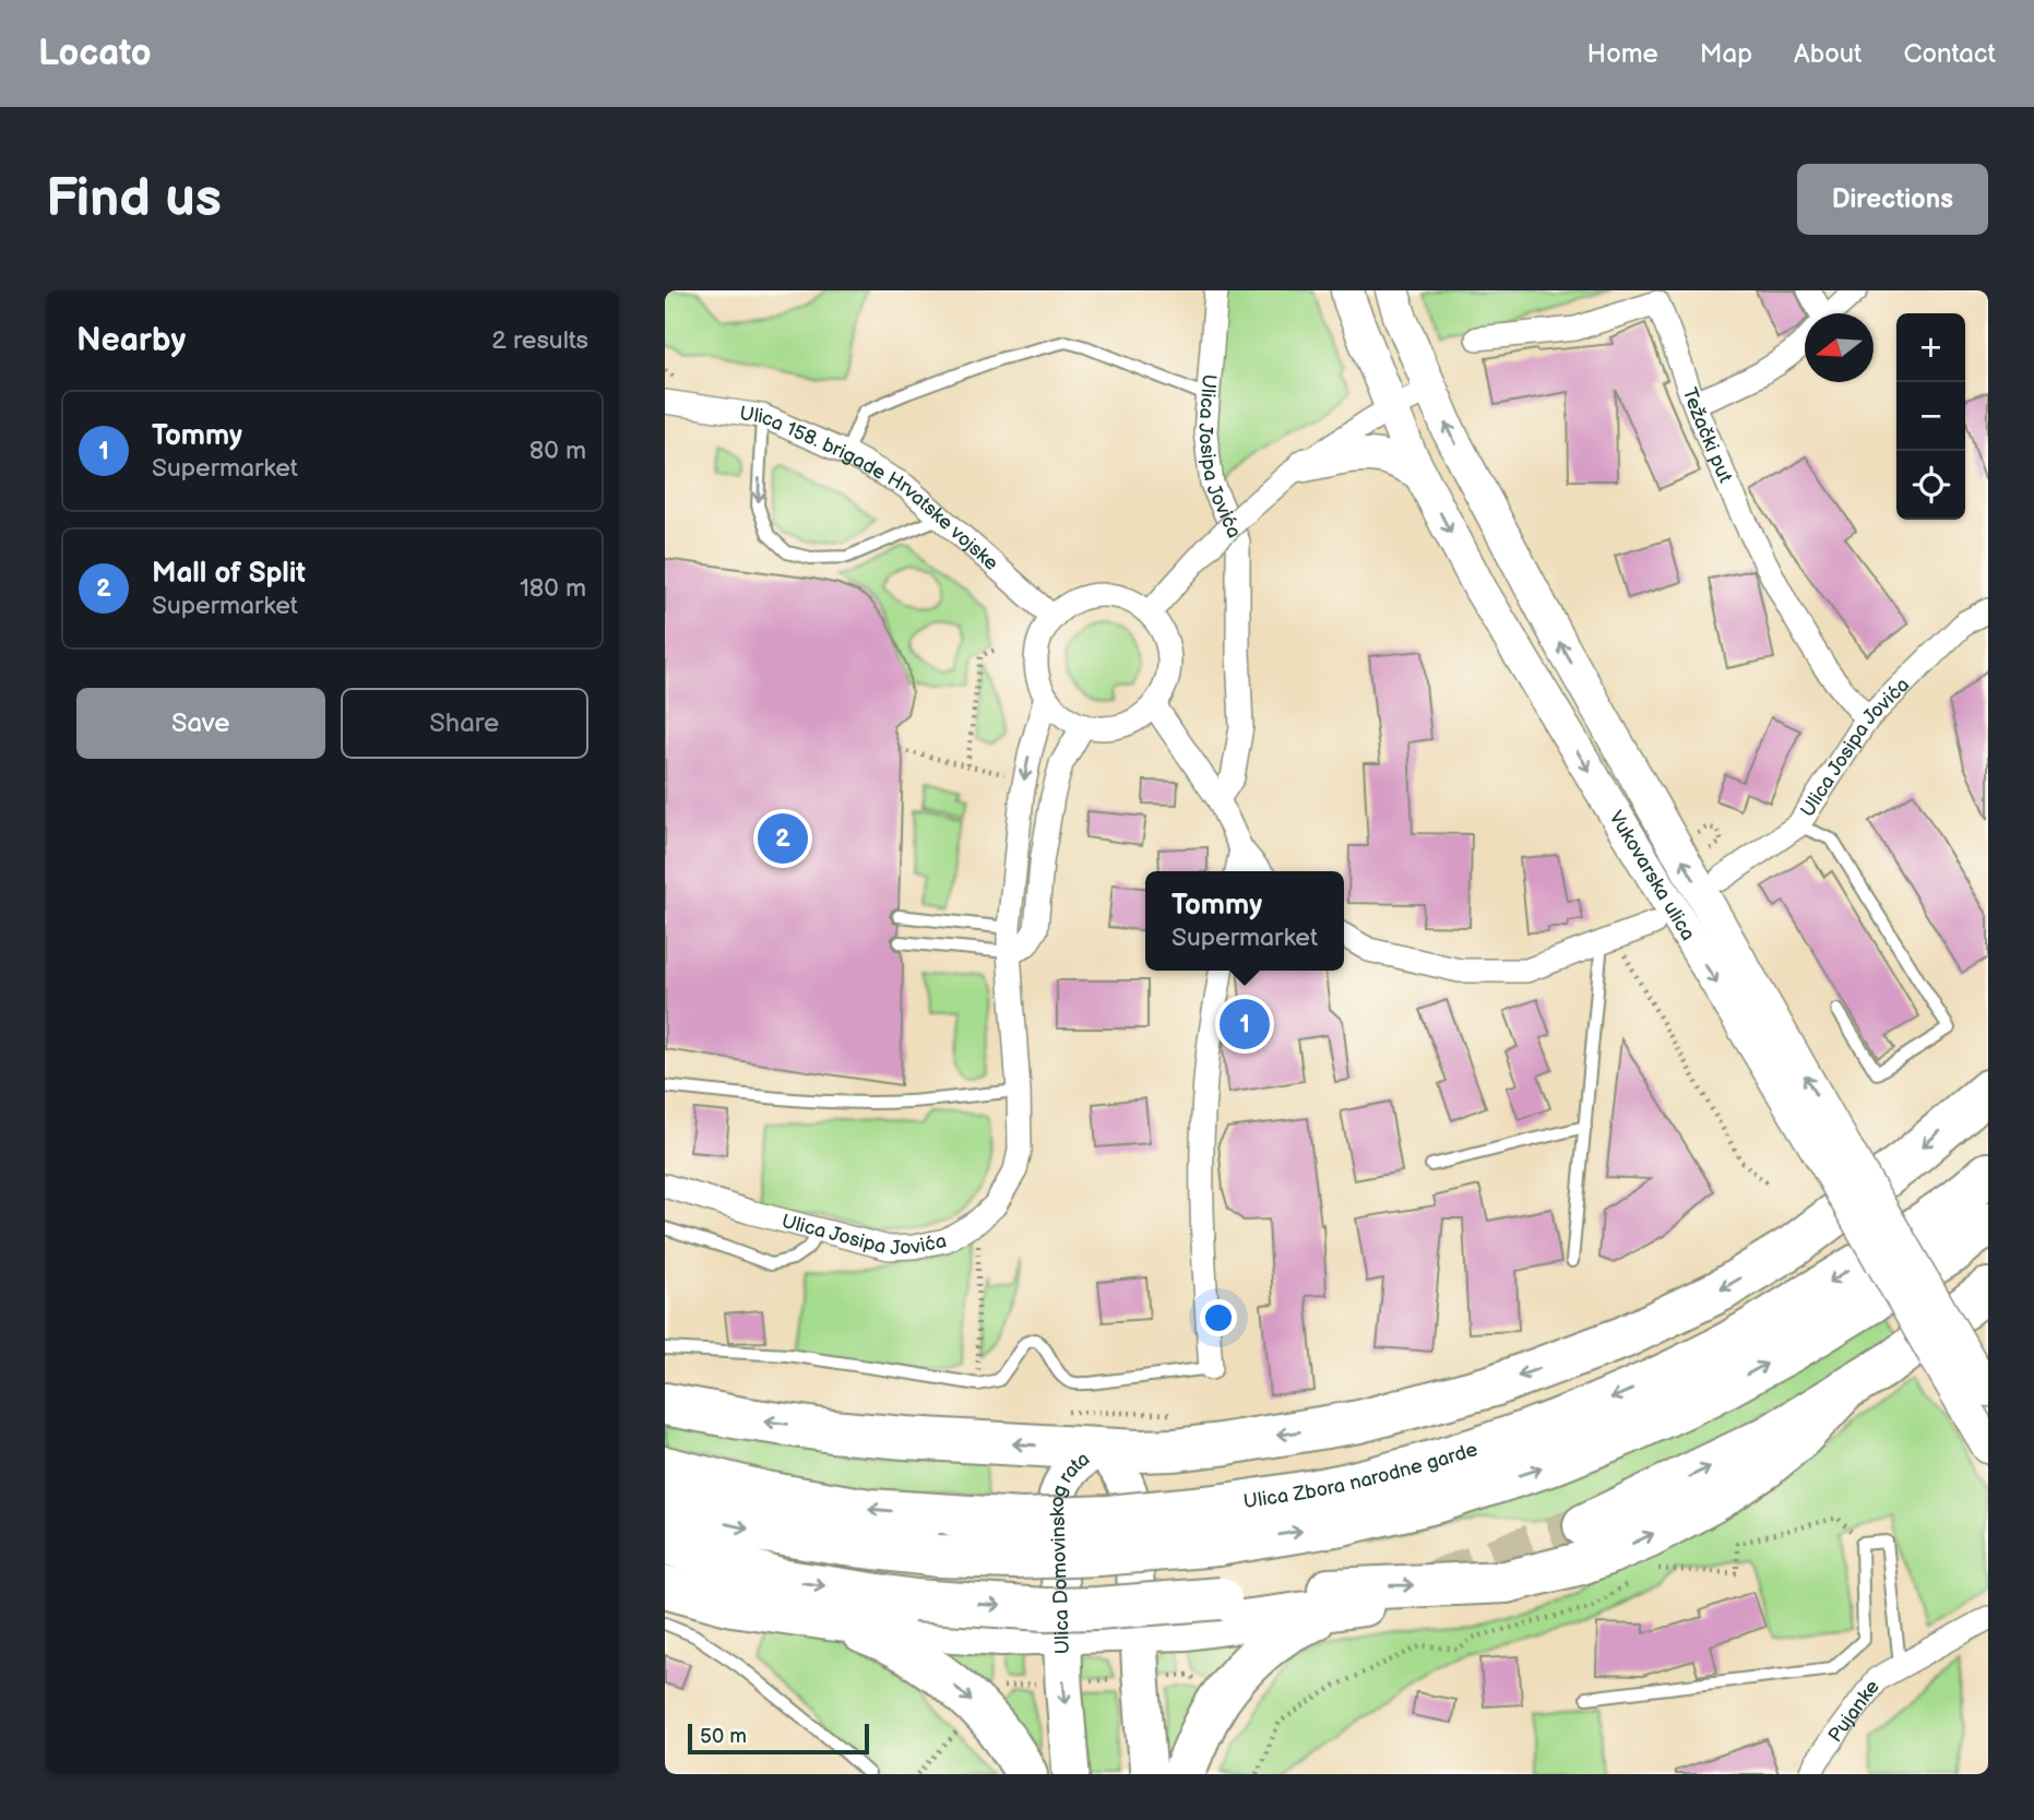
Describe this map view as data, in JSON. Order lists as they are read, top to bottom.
{
  "streets": {
    "highway": ["Ulica Zbora narodne garde"],
    "main road": ["Ulica Domovinskog rata"],
    "street": [
      "Težački put",
      "Ulica Josipa Jovića",
      "Ulica 158. brigade Hrvatske vojske",
      "Vukovarska ulica",
      "Pujanke"
    ]
  },
  "crossings": [
    ["Težački put", "Ulica Josipa Jovića"]
  ],
  "scale_bar": "50 m",
  "north": "left",
  "page": {
    "header": "Locato",
    "nav": [
      "Home",
      "Map",
      "About",
      "Contact"
    ],
    "buttons": [
      "Directions",
      ["Save", "Share"]
    ],
    "title": "Find us",
    "heading": ["Nearby", "2 results"],
    "map_buttons": ["+", "−"],
    "list": [
      {
        "mark": "1",
        "name": "Tommy",
        "note": "Supermarket",
        "value": "80 m"
      },
      {
        "mark": "2",
        "name": "Mall of Split",
        "note": "Supermarket",
        "value": "180 m"
      }
    ],
    "pins": ["2", "1"],
    "popup": ["Tommy", "Supermarket"],
    "scale": "50 m"
  }
}
